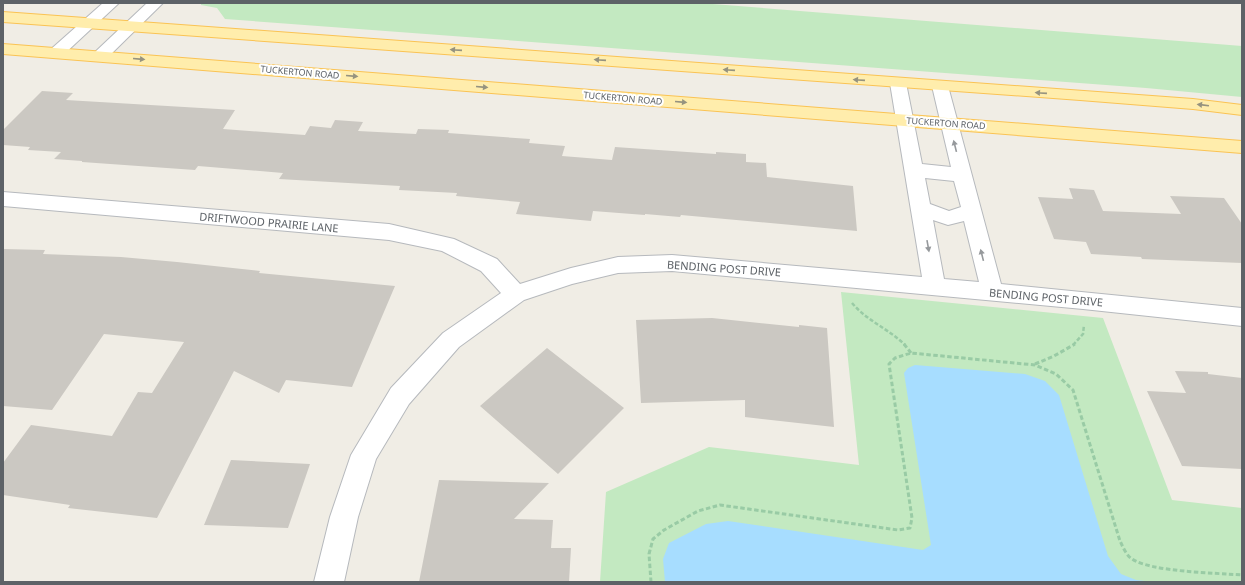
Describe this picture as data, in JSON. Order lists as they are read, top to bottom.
{
  "streets": {
    "main road": ["TUCKERTON ROAD"],
    "street": ["DRIFTWOOD PRAIRIE LANE", "BENDING POST DRIVE"]
  },
  "crossings": [
    ["DRIFTWOOD PRAIRIE LANE", "BENDING POST DRIVE"]
  ]
}
